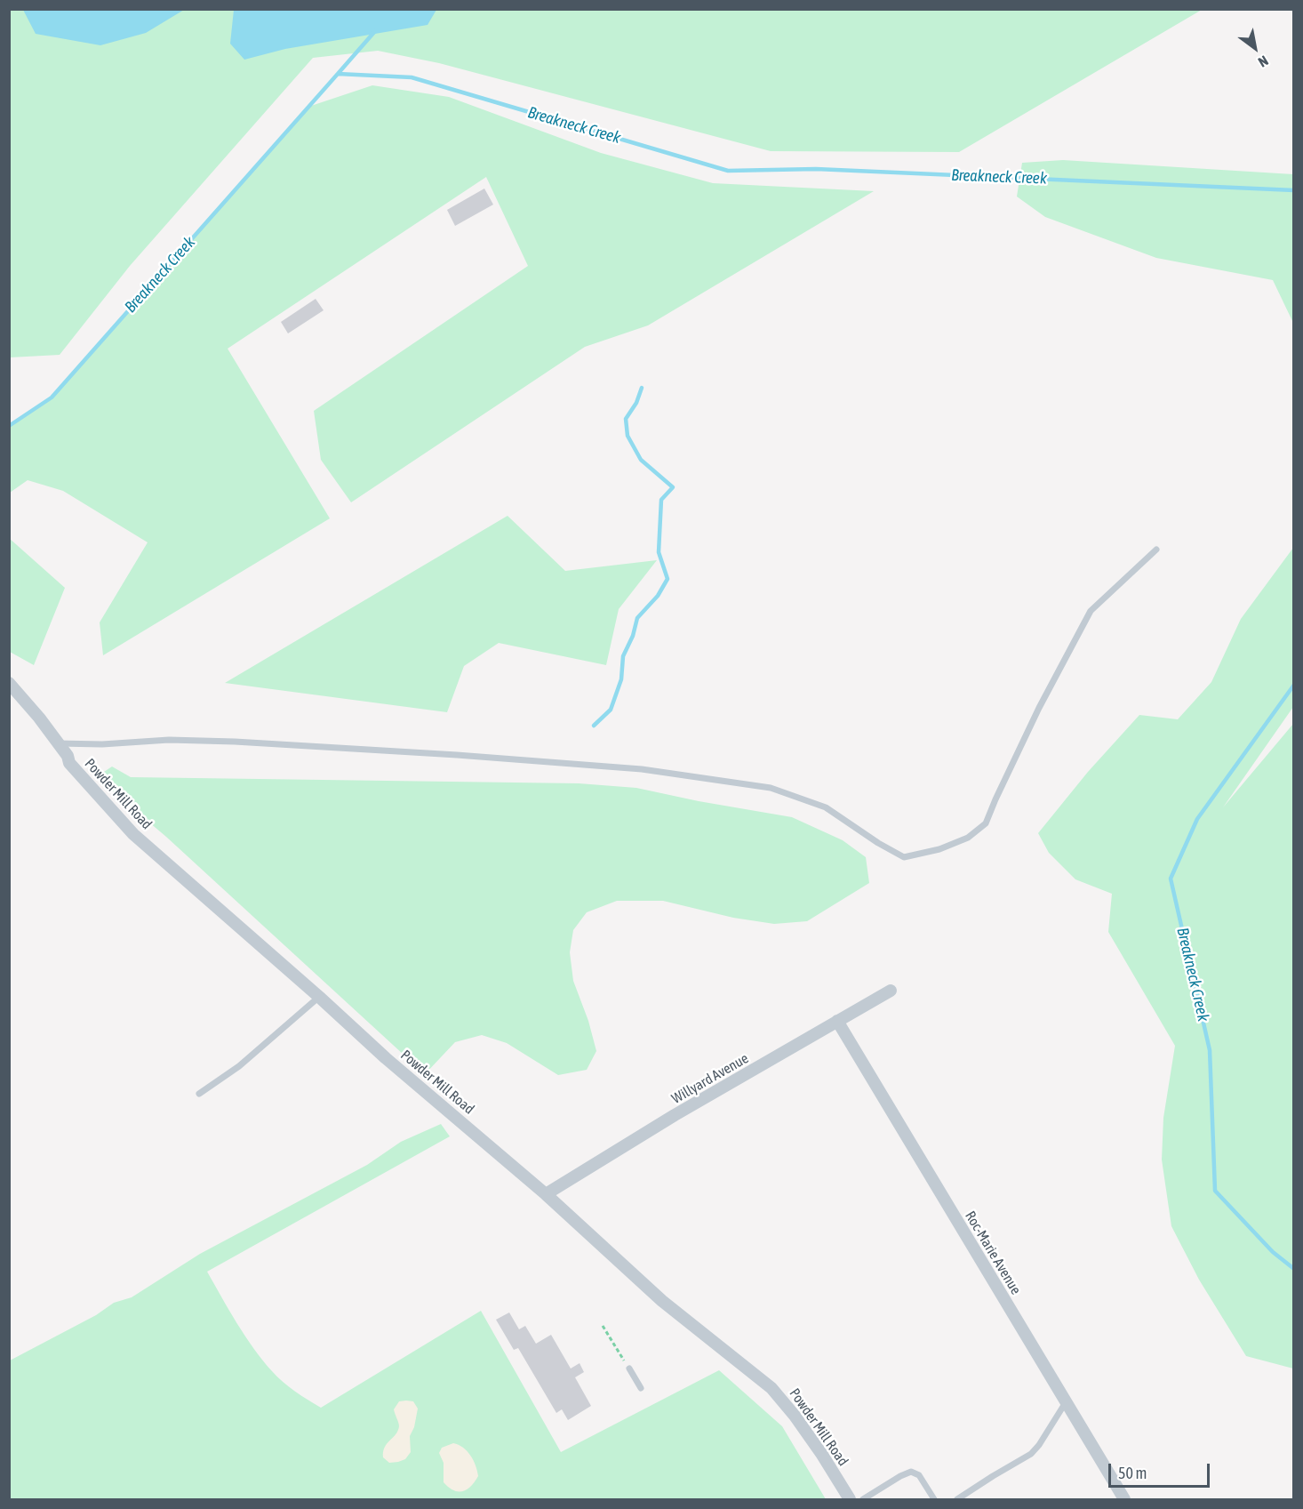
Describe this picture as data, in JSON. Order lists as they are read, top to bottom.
{
  "streets": {
    "street": ["Powder Mill Road", "Willyard Avenue", "Roc-Marie Avenue"]
  },
  "crossings": [
    ["Powder Mill Road", "Willyard Avenue"],
    ["Willyard Avenue", "Roc-Marie Avenue"]
  ],
  "water": ["Breakneck Creek"],
  "scale_bar": "50 m",
  "north": "bottom right"
}
